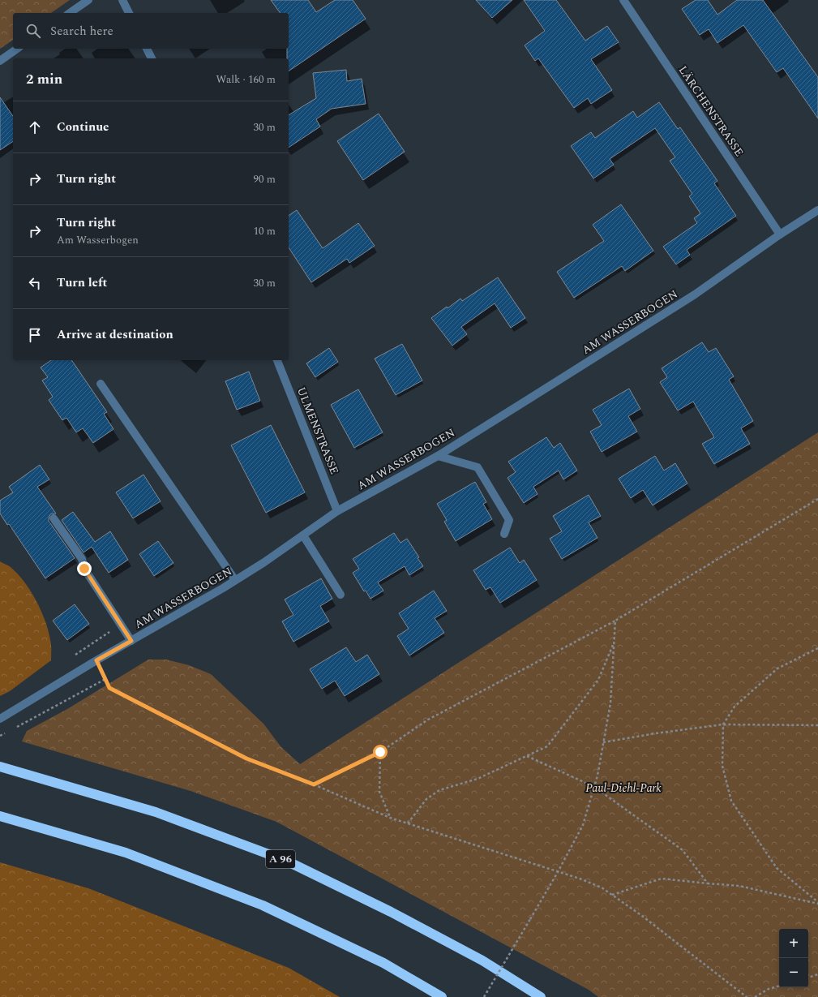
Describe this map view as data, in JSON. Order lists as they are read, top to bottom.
{
  "streets": {
    "highway": ["A 96"],
    "street": ["LÄRCHENSTRASSE", "AM WASSERBOGEN", "ULMENSTRASSE"]
  },
  "crossings": [
    ["LÄRCHENSTRASSE", "AM WASSERBOGEN"],
    ["AM WASSERBOGEN", "ULMENSTRASSE"]
  ],
  "parks": ["Paul-Diehl-Park"],
  "page": {
    "search": "Search here",
    "heading": ["2 min", "Walk · 160 m"],
    "list": [
      ["Continue", "30 m"],
      ["Turn right", "90 m"],
      ["Turn right", "Am Wasserbogen", "10 m"],
      ["Turn left", "30 m"],
      "Arrive at destination"
    ],
    "map_buttons": ["+", "−"]
  }
}
